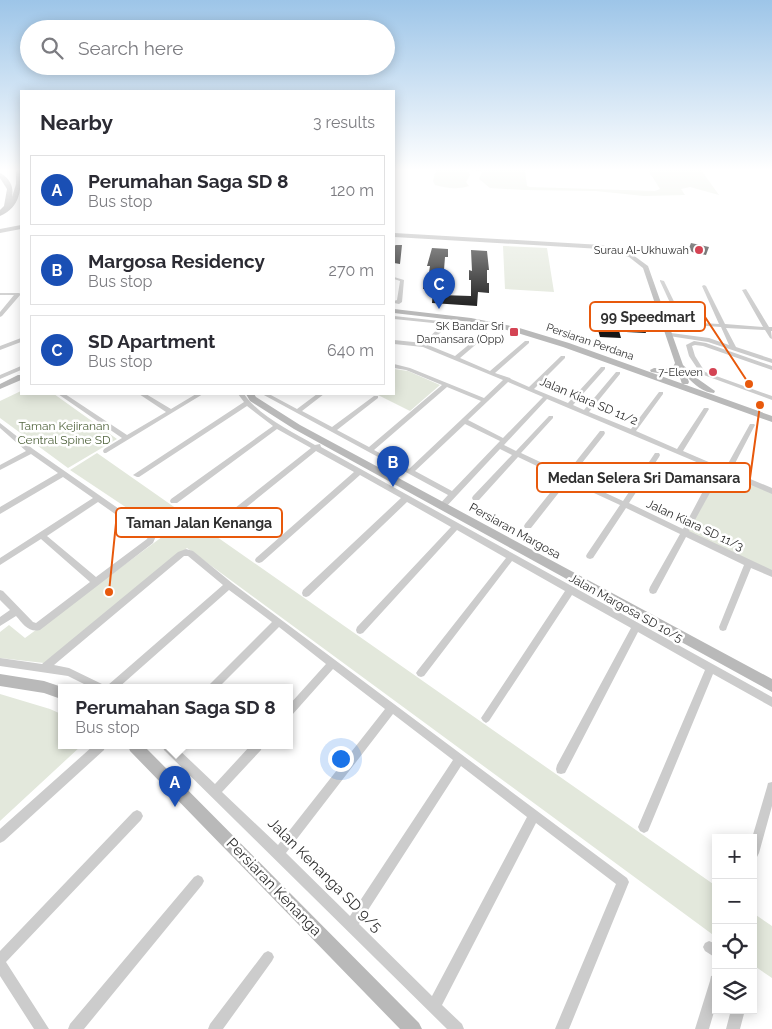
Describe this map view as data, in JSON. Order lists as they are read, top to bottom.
{
  "streets": {
    "street": [
      "Persiaran Perdana",
      "Jalan Kiara SD 11/2",
      "Jalan Kiara SD 11/3",
      "Persiaran Margosa",
      "Jalan Margosa SD 10/5",
      "Jalan Kenanga SD 9/5",
      "Persiaran Kenanga"
    ]
  },
  "crossings": [
    ["Persiaran Margosa", "Jalan Margosa SD 10/5"]
  ],
  "parks": ["Taman Kejiranan Central Spine SD"],
  "places": {
    "other": [
      "Surau Al-Ukhuwah",
      "7-Eleven",
      "99 Speedmart",
      "Medan Selera Sri Damansara",
      "Taman Jalan Kenanga"
    ],
    "transit": ["SK Bandar Sri Damansara (Opp)"]
  },
  "page": {
    "search": "Search here",
    "heading": ["Nearby", "3 results"],
    "list": [
      {
        "mark": "A",
        "name": "Perumahan Saga SD 8",
        "note": "Bus stop",
        "value": "120 m"
      },
      {
        "mark": "B",
        "name": "Margosa Residency",
        "note": "Bus stop",
        "value": "270 m"
      },
      {
        "mark": "C",
        "name": "SD Apartment",
        "note": "Bus stop",
        "value": "640 m"
      }
    ],
    "pins": ["C", "B", "A"],
    "popup": ["Perumahan Saga SD 8", "Bus stop"],
    "map_buttons": ["+", "−"]
  }
}
